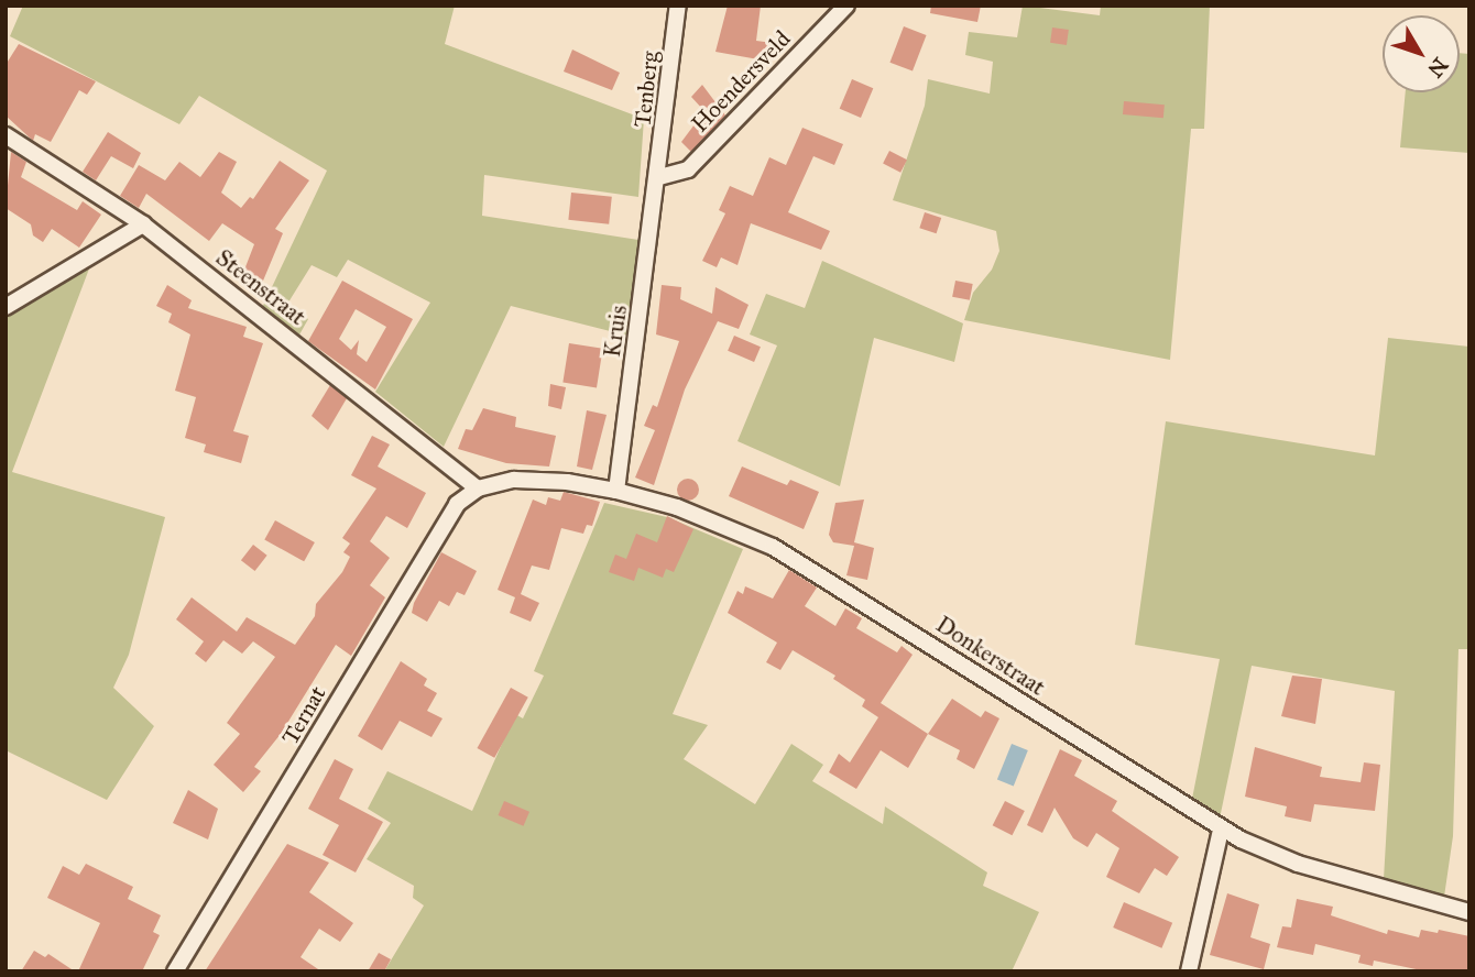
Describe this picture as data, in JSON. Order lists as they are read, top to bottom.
{
  "streets": {
    "street": [
      "Hoendersveld",
      "Tenberg",
      "Steenstraat",
      "Kruis",
      "Donkerstraat",
      "Ternat"
    ]
  },
  "crossings": [
    ["Hoendersveld", "Tenberg"],
    ["Hoendersveld", "Kruis"],
    ["Tenberg", "Kruis"],
    ["Steenstraat", "Donkerstraat"],
    ["Steenstraat", "Ternat"],
    ["Kruis", "Donkerstraat"],
    ["Donkerstraat", "Ternat"]
  ],
  "north": "bottom right"
}
